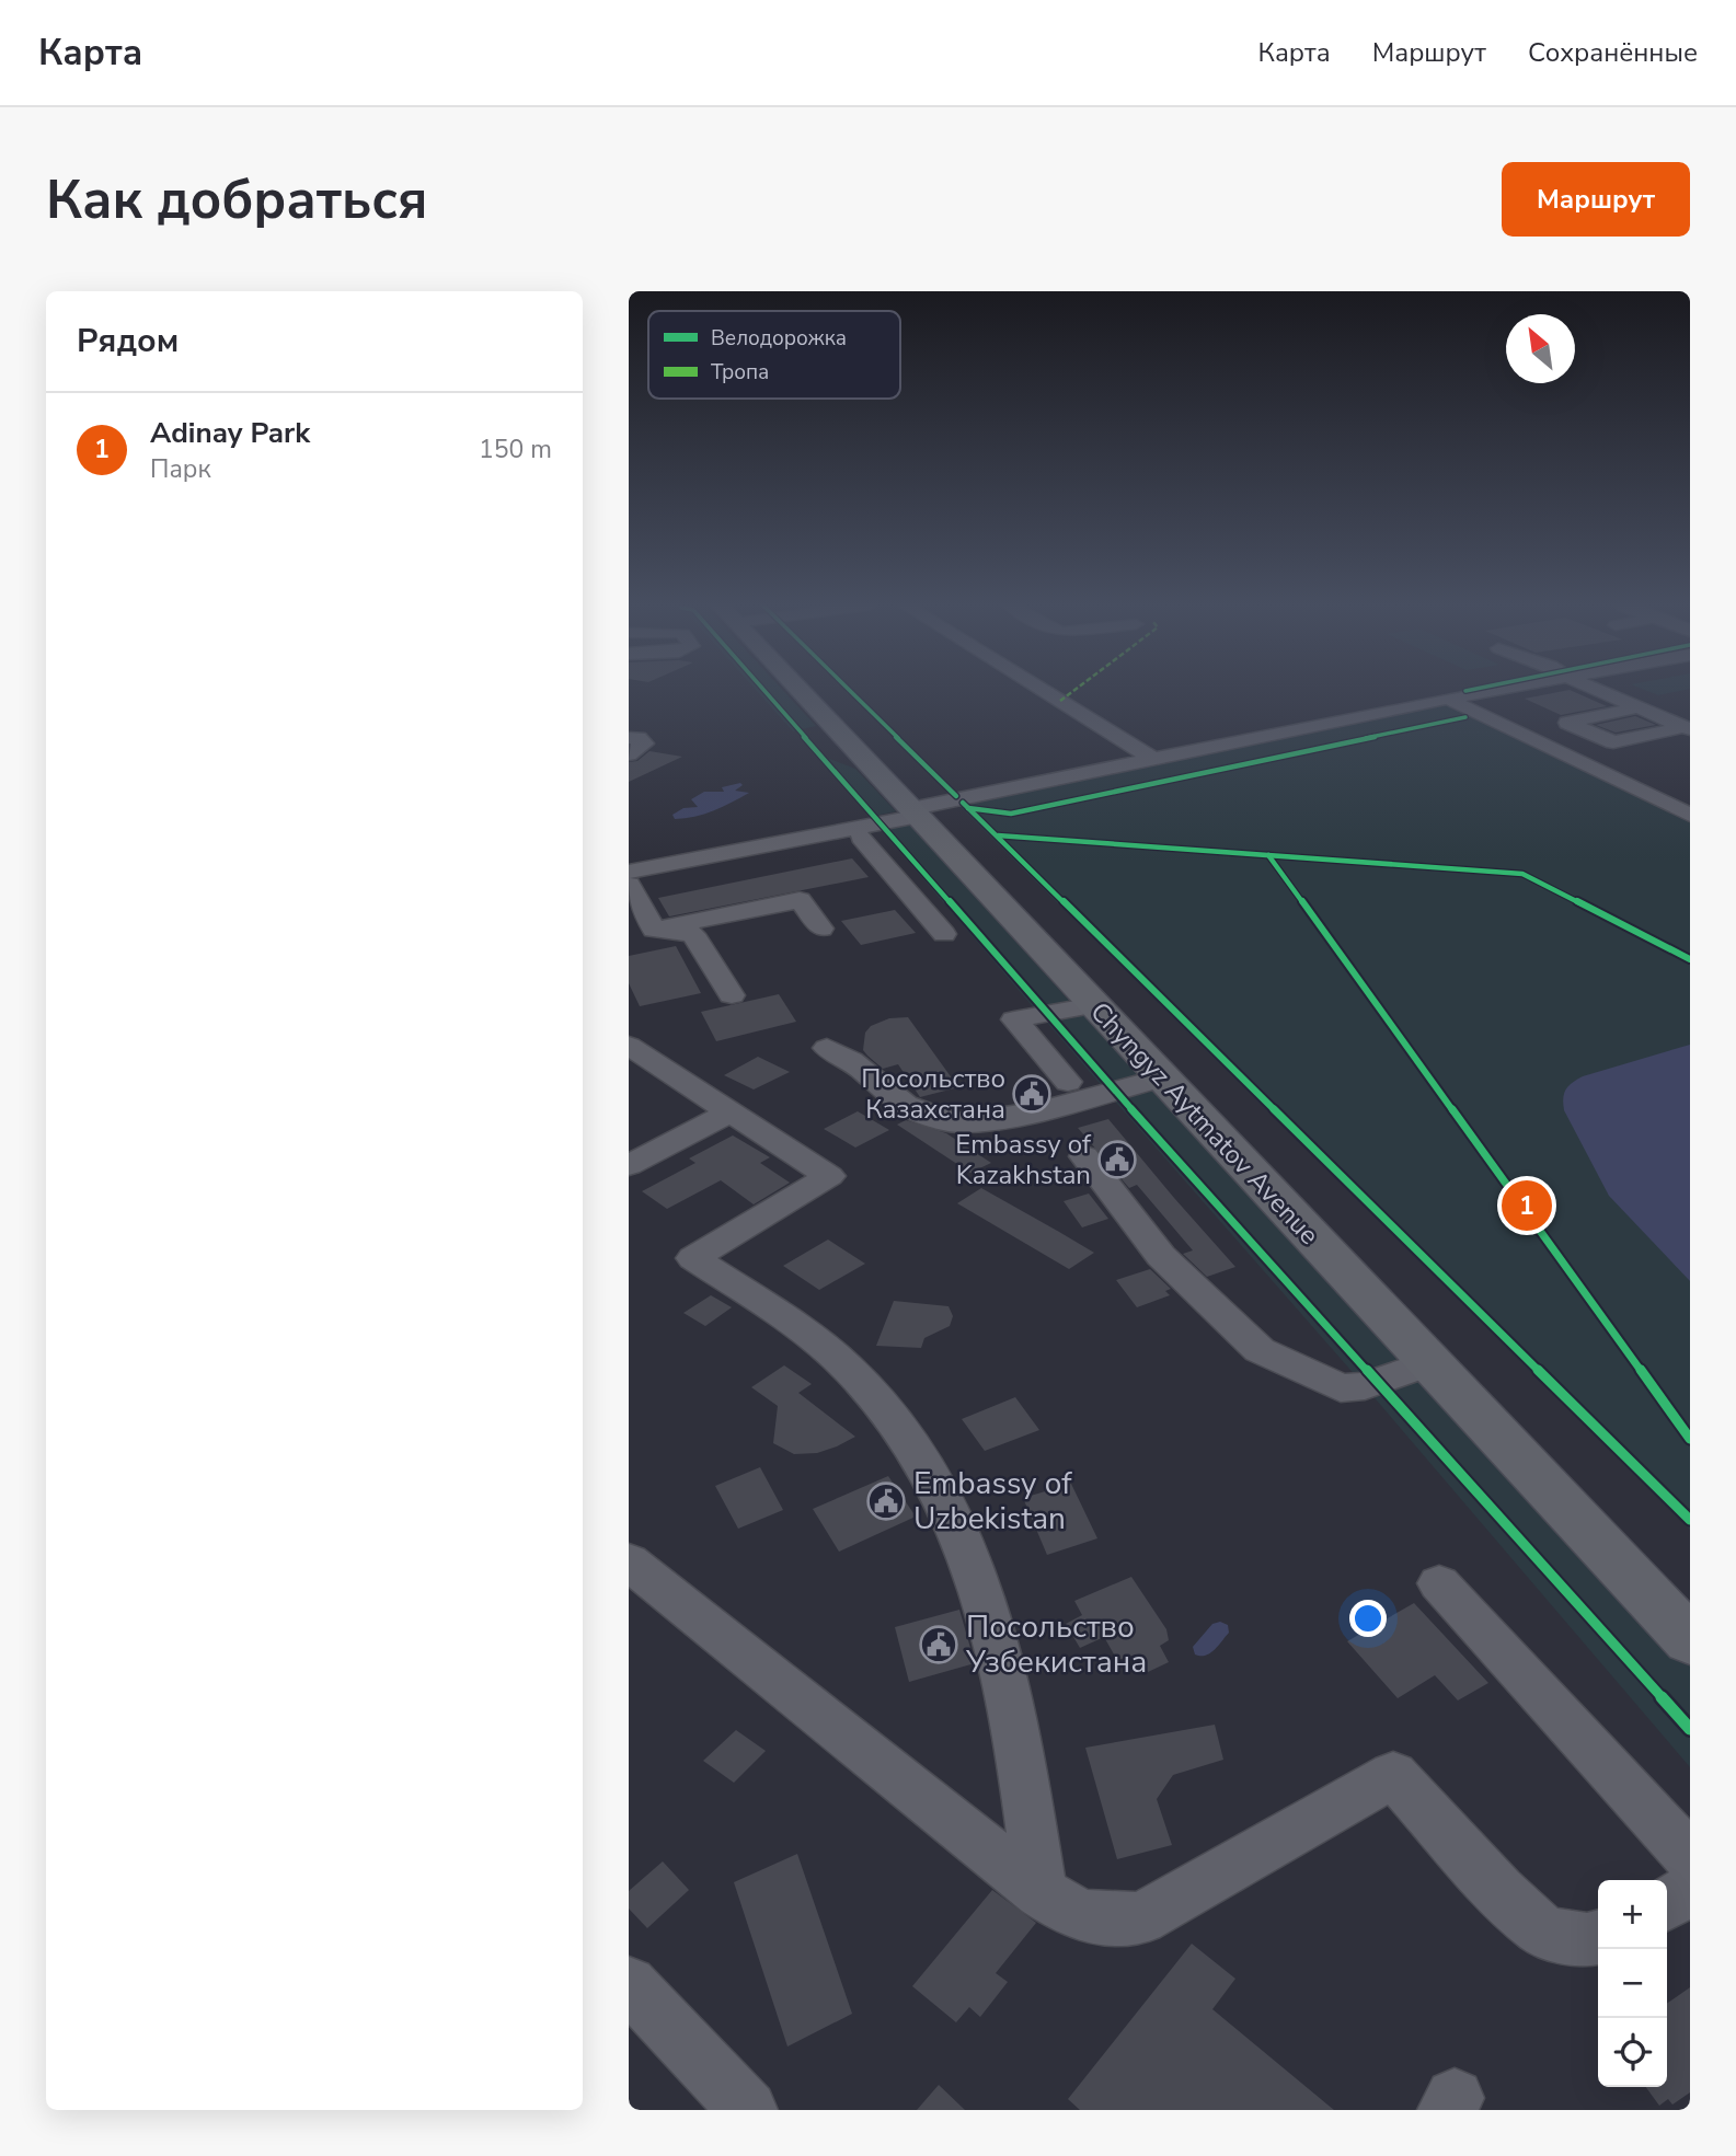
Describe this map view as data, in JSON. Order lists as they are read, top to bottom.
{
  "streets": {
    "main road": ["Chyngyz Aytmatov Avenue"]
  },
  "places": {
    "public building": [
      "Посольство Казахстана",
      "Embassy of Kazakhstan",
      "Embassy of Uzbekistan",
      "Посольство Узбекистана"
    ]
  },
  "legend": ["Велодорожка", "Тропа"],
  "north": "top left",
  "page": {
    "header": "Карта",
    "nav": ["Карта", "Маршрут", "Сохранённые"],
    "buttons": "Маршрут",
    "title": "Как добраться",
    "heading": "Рядом",
    "list": [
      {
        "mark": "1",
        "name": "Adinay Park",
        "note": "Парк",
        "value": "150 m"
      }
    ],
    "pins": "1",
    "map_buttons": ["+", "−"]
  }
}
